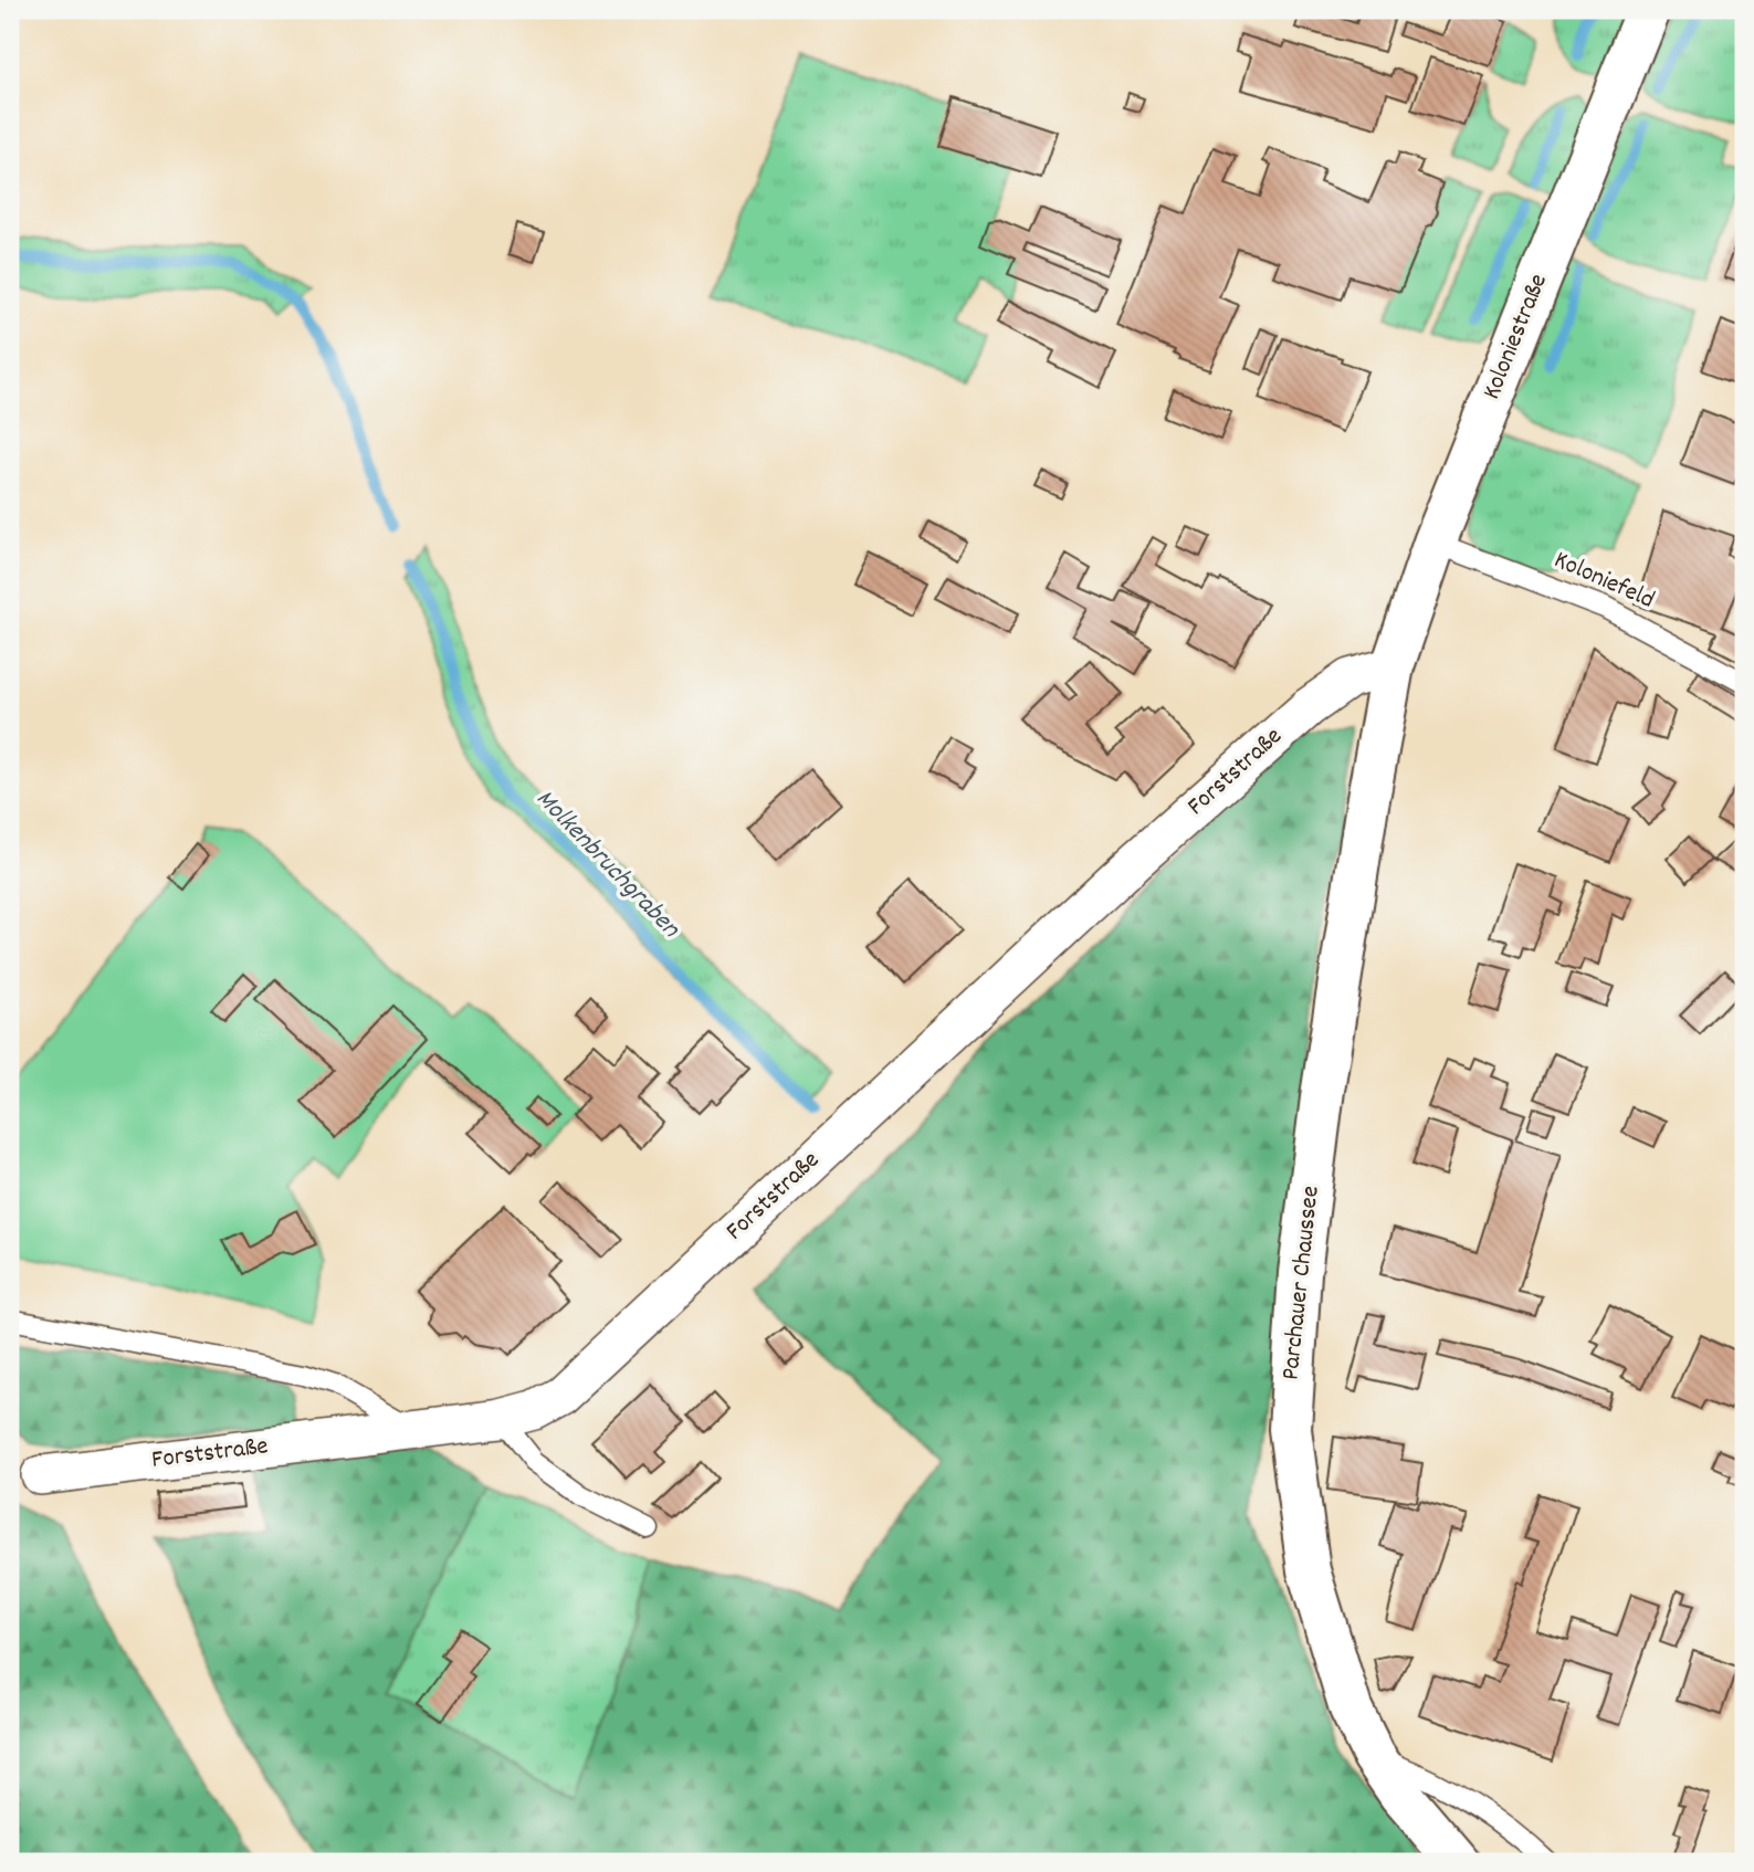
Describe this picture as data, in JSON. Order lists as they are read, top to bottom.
{
  "streets": {
    "street": ["Koloniestraße", "Forststraße", "Parchauer Chaussee"],
    "lane": ["Koloniefeld"]
  },
  "crossings": [
    ["Koloniestraße", "Koloniefeld"],
    ["Koloniestraße", "Forststraße"],
    ["Koloniestraße", "Parchauer Chaussee"],
    ["Forststraße", "Parchauer Chaussee"]
  ],
  "water": ["Molkenbruchgraben"]
}
